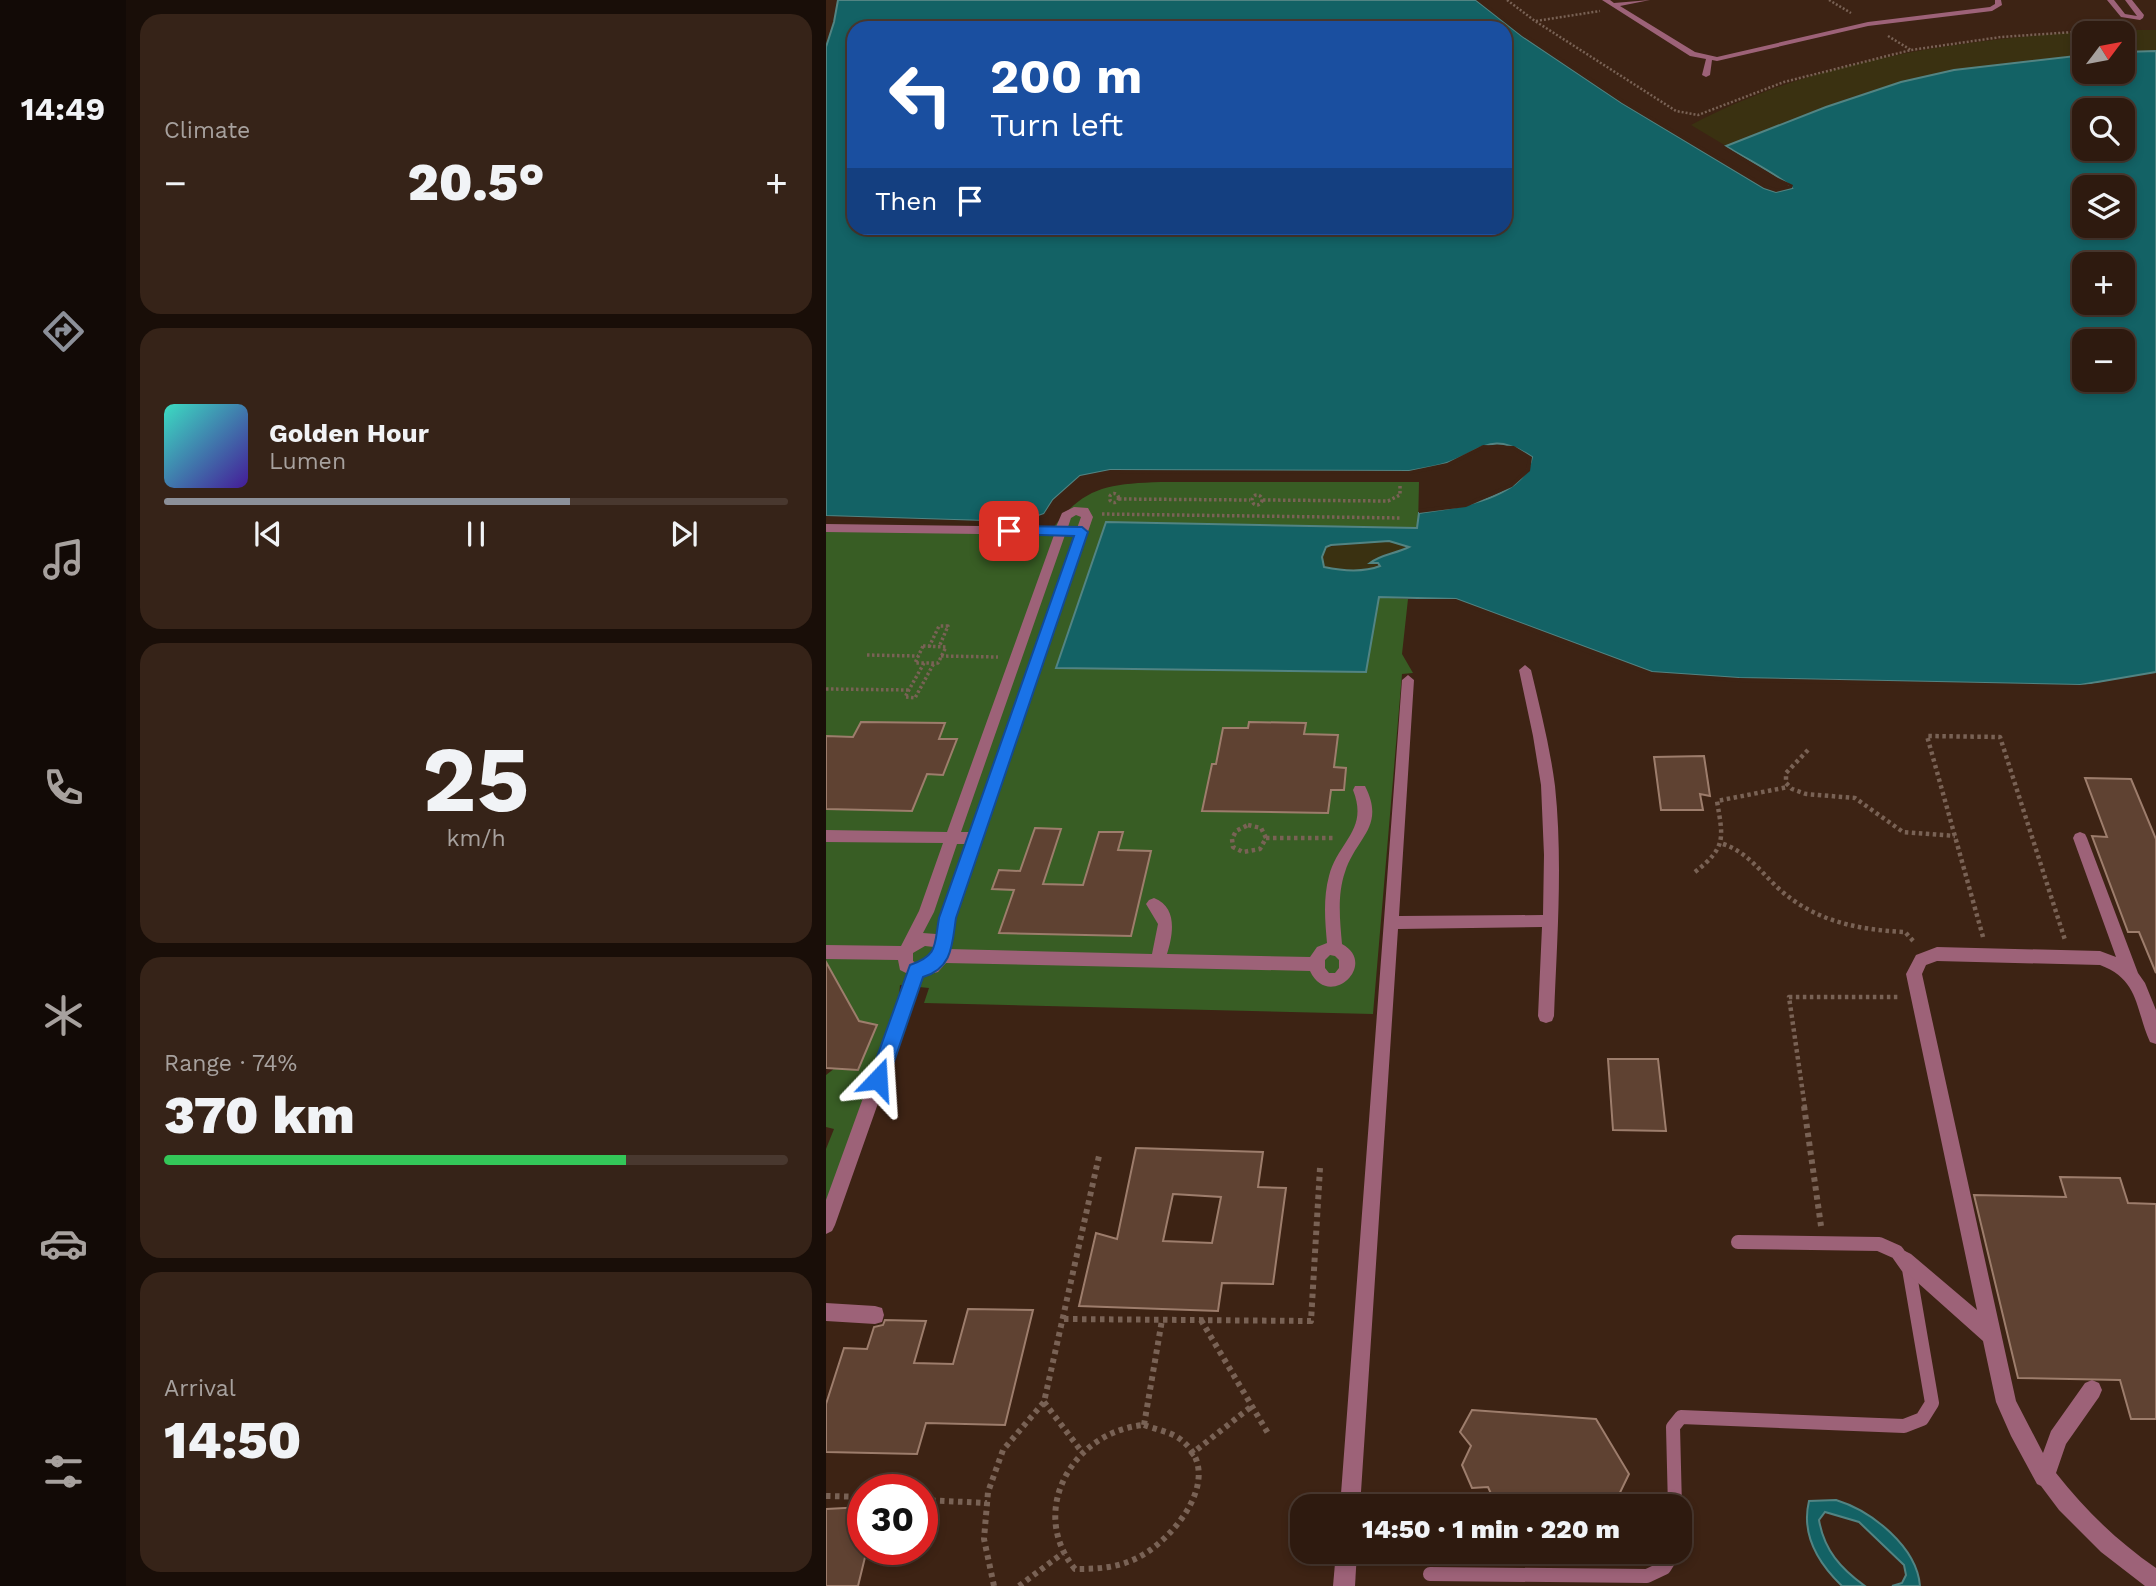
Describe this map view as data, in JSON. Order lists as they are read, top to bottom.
{
  "north": "top right",
  "page": {
    "tabs": "14:49",
    "tile": [
      "Climate",
      ["25", "km/h"],
      ["Range · 74%", "370 km"],
      ["Arrival", "14:50"]
    ],
    "map_buttons": ["+", "−"],
    "turn": ["200 m", "Turn left"],
    "heat": ["−", "20.5°", "+"],
    "then": "Then",
    "song": ["Golden Hour", "Lumen"],
    "limit": "30",
    "trip": "14:50 · 1 min · 220 m"
  }
}
